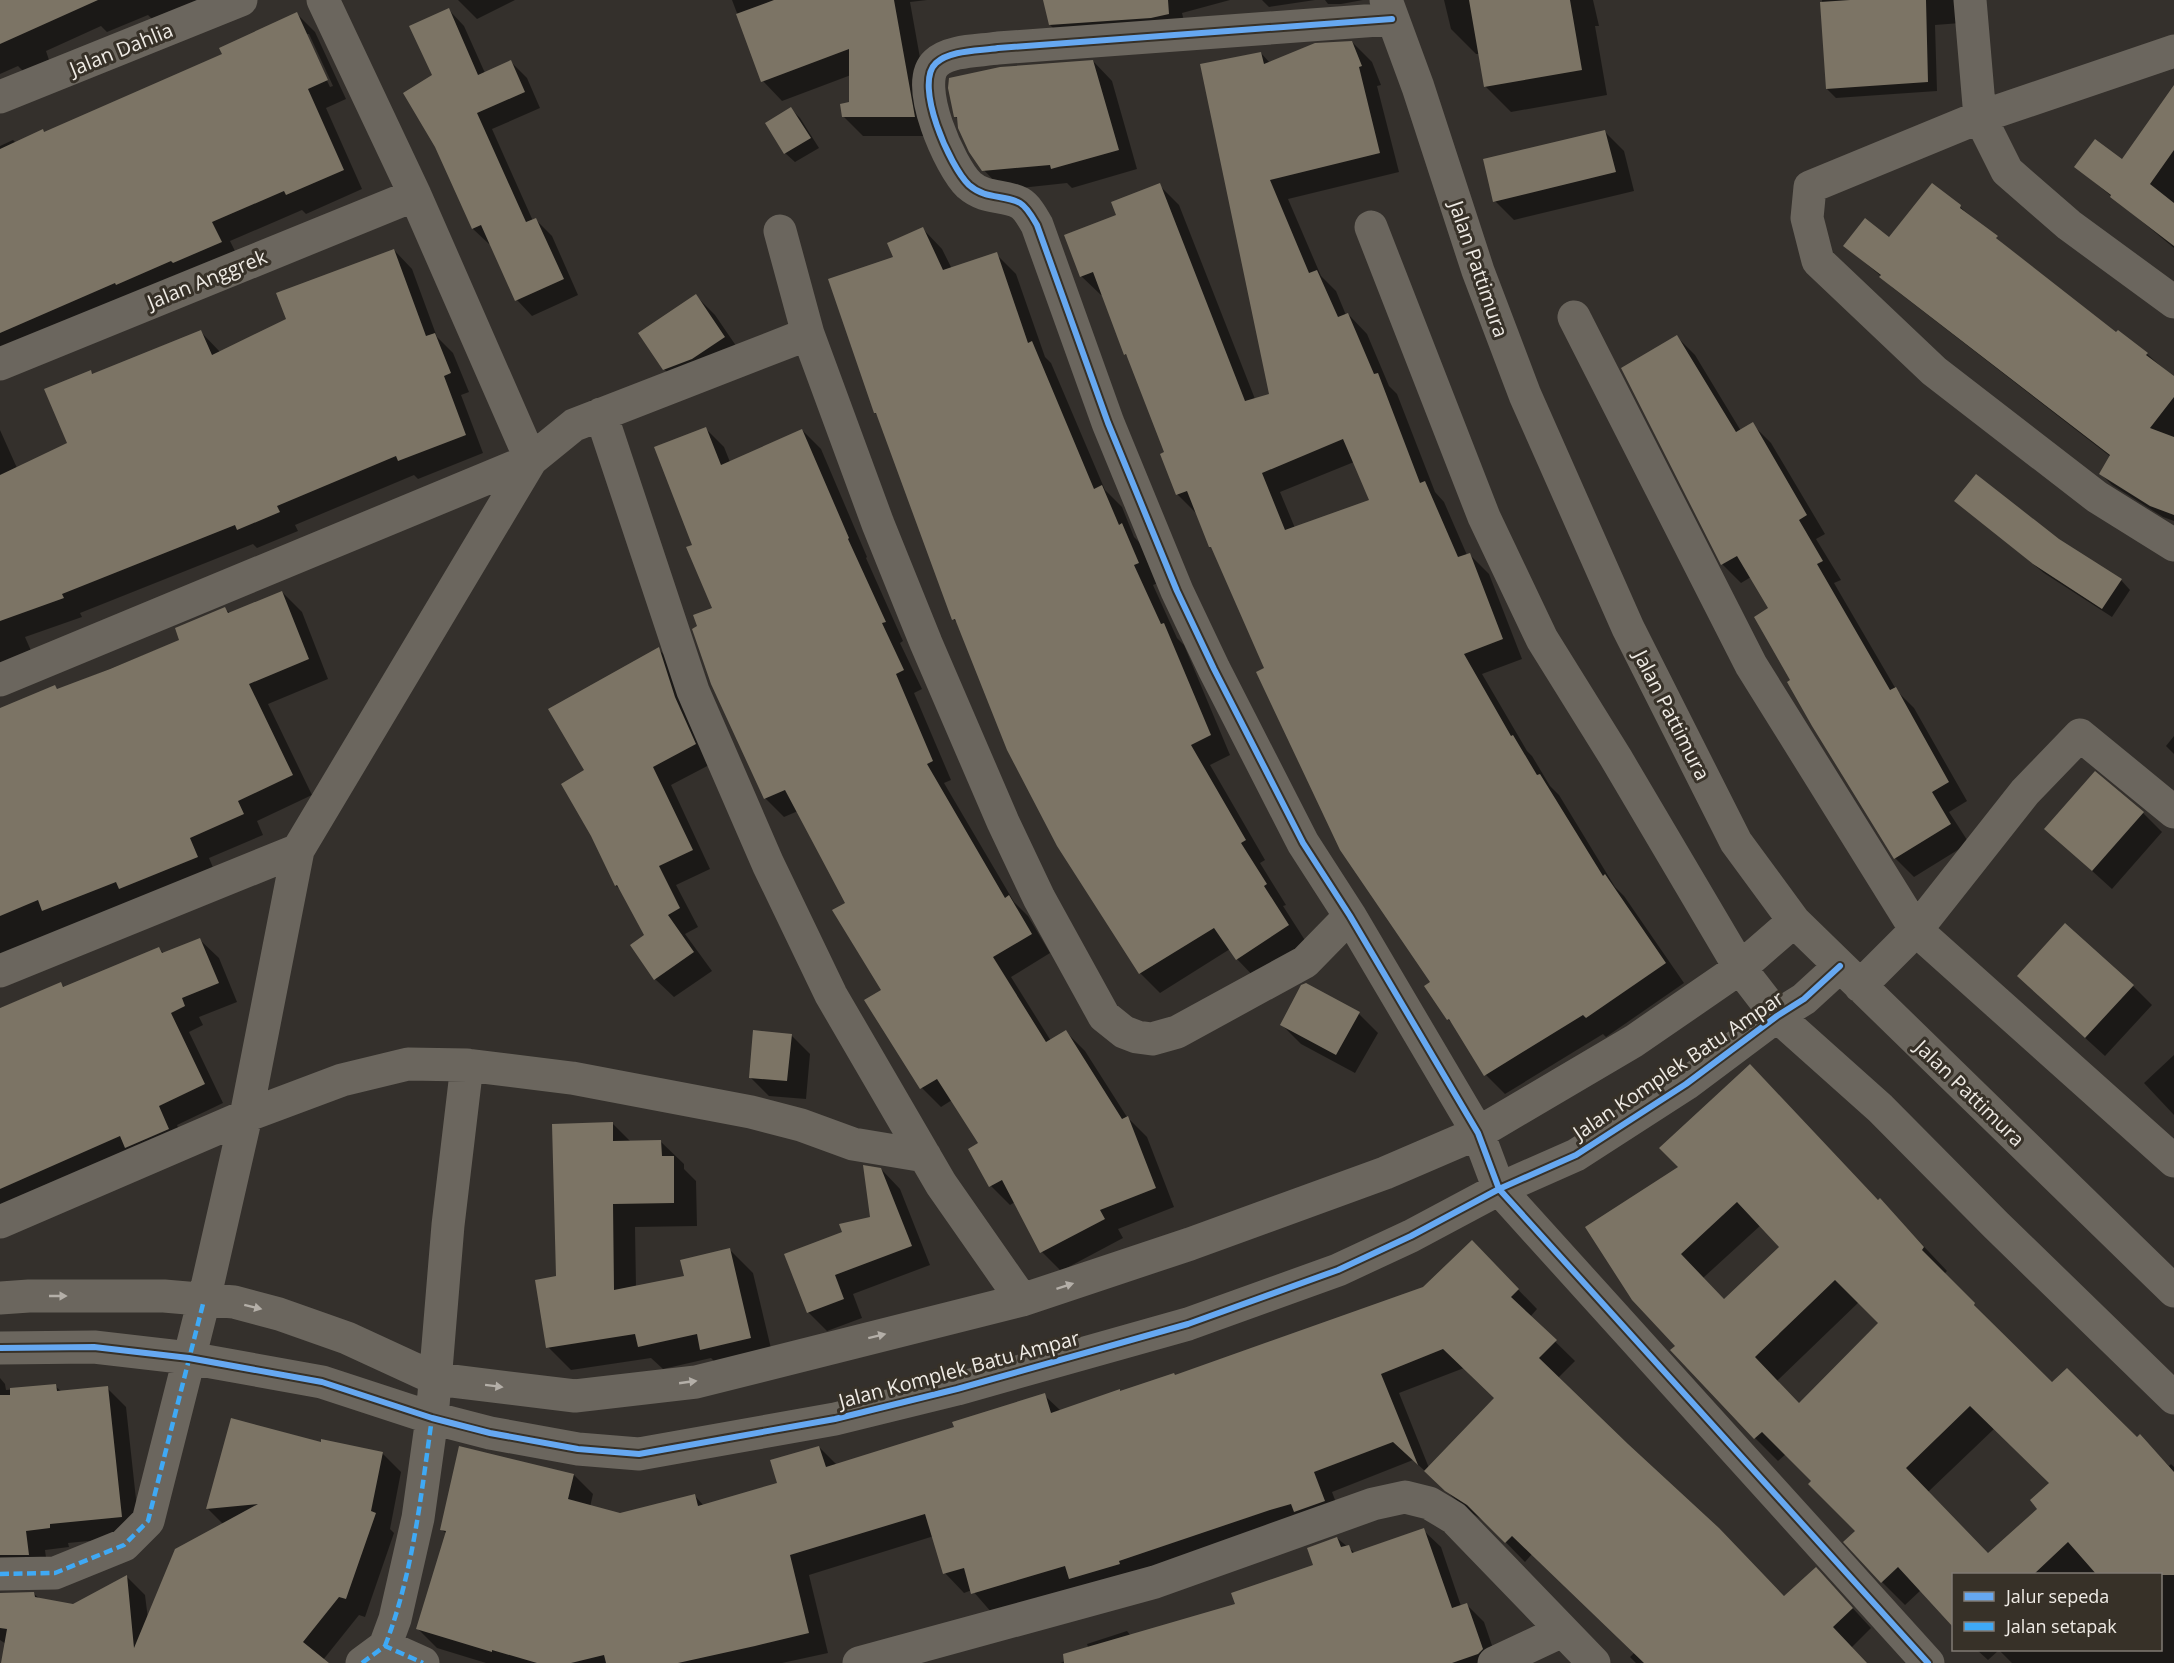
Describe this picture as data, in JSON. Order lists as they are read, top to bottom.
{
  "streets": {
    "street": [
      "Jalan Dahlia",
      "Jalan Pattimura",
      "Jalan Anggrek",
      "Jalan Komplek Batu Ampar"
    ]
  },
  "crossings": [
    ["Jalan Pattimura", "Jalan Komplek Batu Ampar"]
  ],
  "legend": ["Jalur sepeda", "Jalan setapak"]
}
